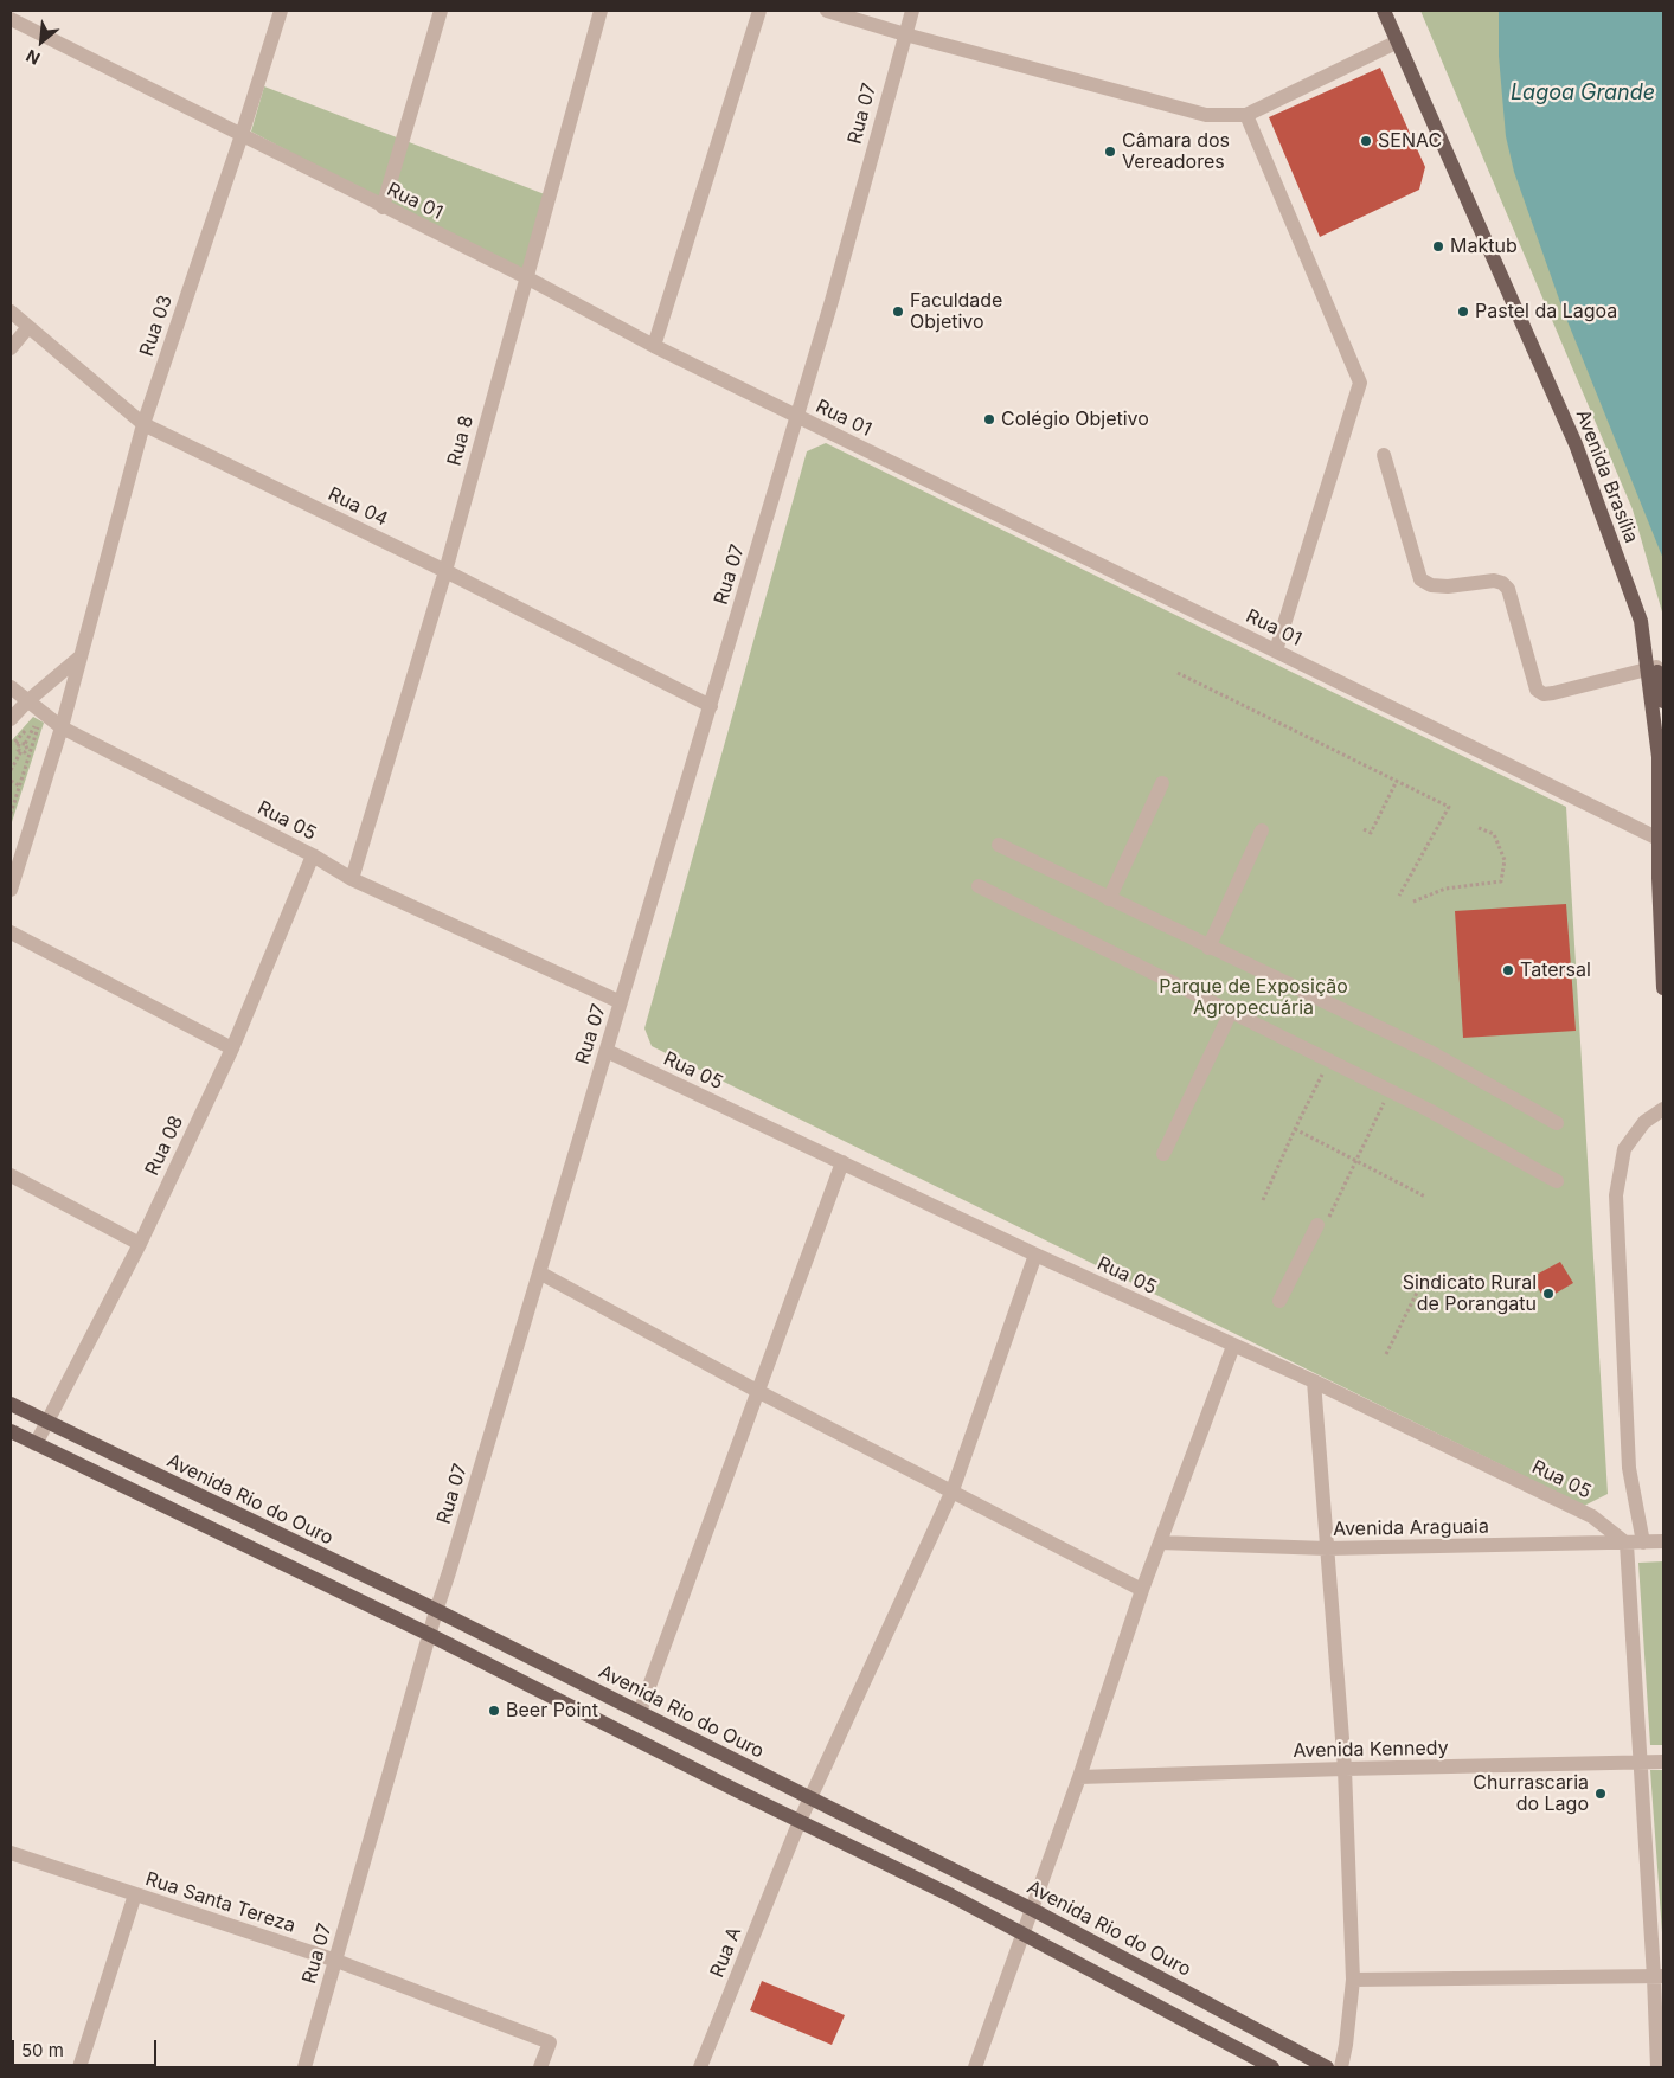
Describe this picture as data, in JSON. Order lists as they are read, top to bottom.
{
  "streets": {
    "main road": ["Avenida Brasília", "Avenida Rio do Ouro"],
    "street": [
      "Rua 07",
      "Rua 01",
      "Rua 03",
      "Rua 8",
      "Rua 04",
      "Rua 05",
      "Rua 08",
      "Avenida Araguaia",
      "Avenida Kennedy",
      "Rua Santa Tereza",
      "Rua A"
    ]
  },
  "crossings": [
    ["Rua 07", "Rua 01"],
    ["Rua 07", "Rua 04"],
    ["Rua 07", "Rua 05"],
    ["Rua 07", "Avenida Rio do Ouro"],
    ["Rua 07", "Rua Santa Tereza"],
    ["Rua 01", "Rua 03"],
    ["Rua 01", "Rua 8"],
    ["Rua 03", "Rua 04"],
    ["Rua 03", "Rua 05"],
    ["Rua 8", "Rua 04"],
    ["Rua 8", "Rua 05"],
    ["Rua 05", "Rua 08"],
    ["Rua 05", "Avenida Araguaia"],
    ["Rua 05", "Rua A"],
    ["Rua 08", "Avenida Rio do Ouro"],
    ["Avenida Rio do Ouro", "Rua A"]
  ],
  "water": ["Lagoa Grande"],
  "parks": ["Parque de Exposição Agropecuária"],
  "places": [
    "SENAC",
    "Câmara dos Vereadores",
    "Maktub",
    "Faculdade Objetivo",
    "Pastel da Lagoa",
    "Colégio Objetivo",
    "Tatersal",
    "Sindicato Rural de Porangatu",
    "Beer Point",
    "Churrascaria do Lago"
  ],
  "scale_bar": "50 m",
  "north": "bottom left"
}
